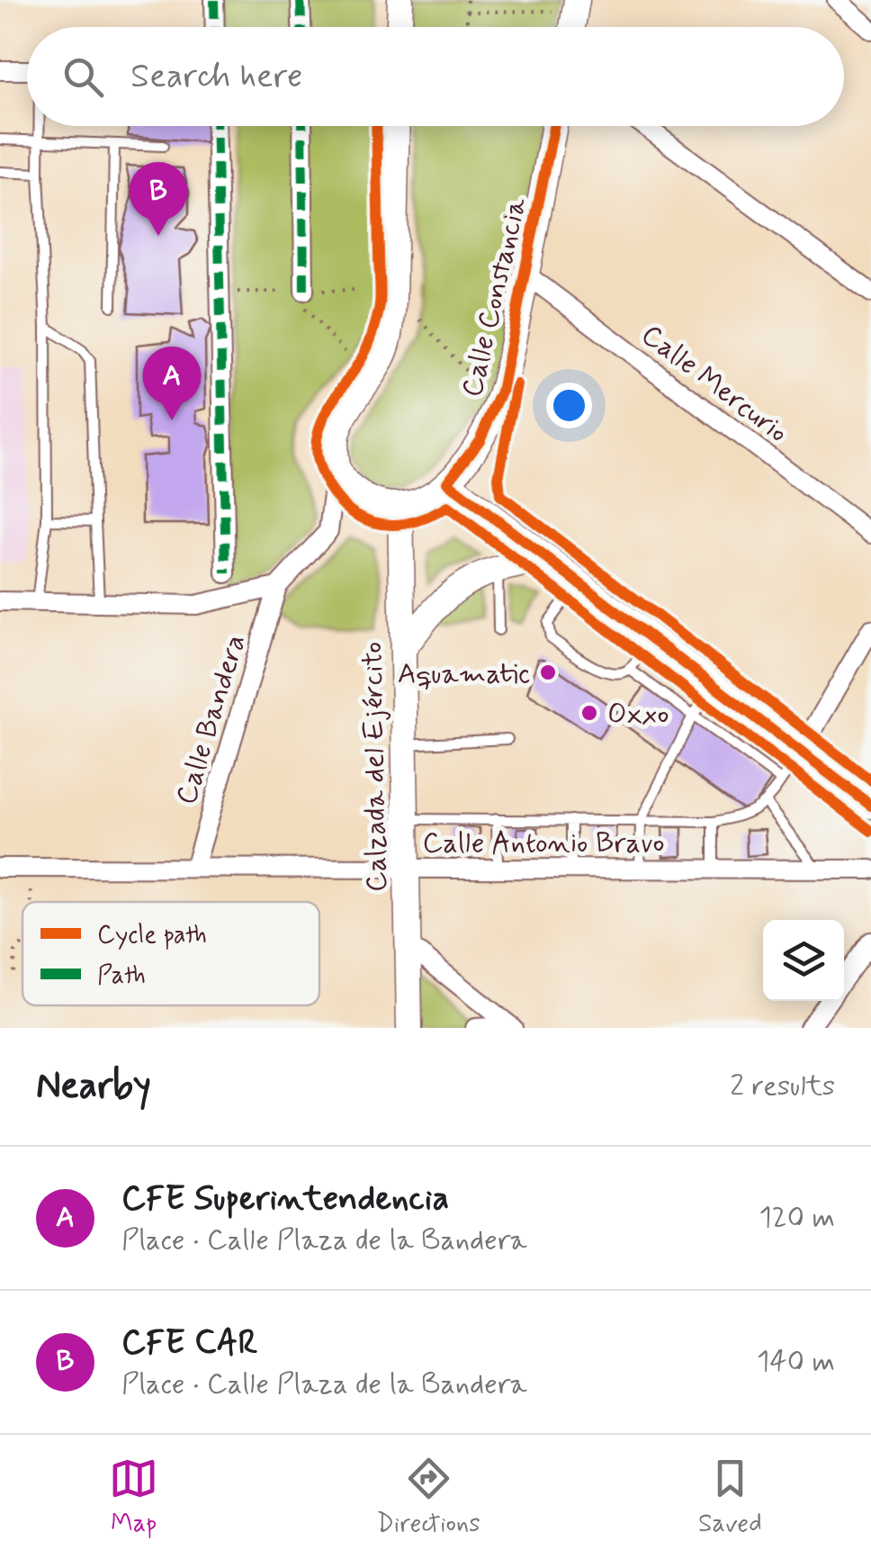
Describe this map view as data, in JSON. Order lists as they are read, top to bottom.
{
  "streets": {
    "main road": ["Calle Constancia", "Calzada del Ejército"],
    "street": ["Calle Mercurio", "Calle Bandera", "Calle Antonio Bravo"]
  },
  "crossings": [
    ["Calle Constancia", "Calle Mercurio"],
    ["Calle Bandera", "Calle Antonio Bravo"],
    ["Calzada del Ejército", "Calle Antonio Bravo"]
  ],
  "places": ["Aquamatic", "Oxxo"],
  "legend": ["Cycle path", "Path"],
  "page": {
    "search": "Search here",
    "pins": ["B", "A"],
    "heading": ["Nearby", "2 results"],
    "list": [
      {
        "mark": "A",
        "name": "CFE Superintendencia",
        "note": "Place · Calle Plaza de la Bandera",
        "value": "120 m"
      },
      {
        "mark": "B",
        "name": "CFE CAR",
        "note": "Place · Calle Plaza de la Bandera",
        "value": "140 m"
      }
    ],
    "nav": ["Map", "Directions", "Saved"]
  }
}
